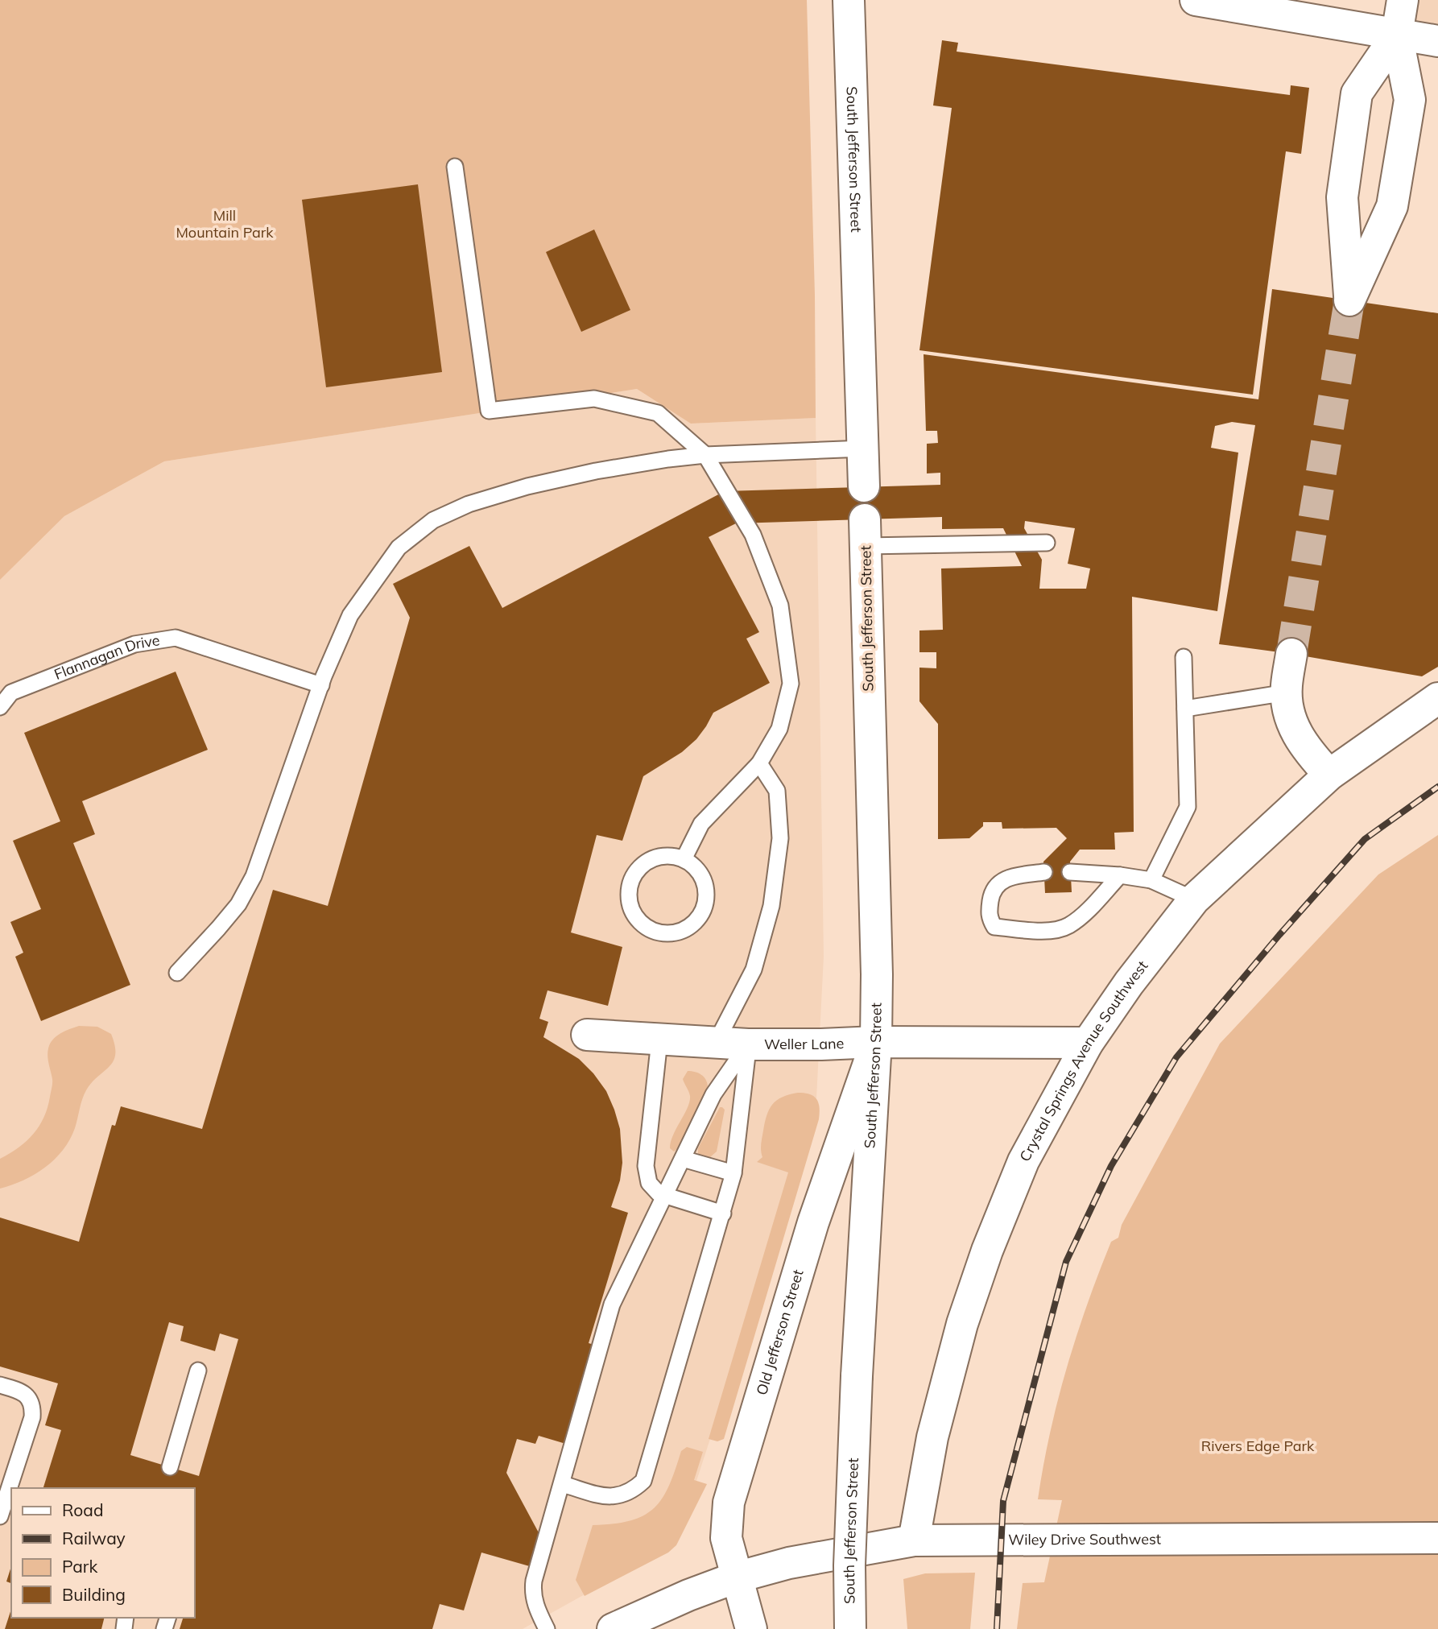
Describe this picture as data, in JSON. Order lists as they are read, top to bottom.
{
  "streets": {
    "street": [
      "South Jefferson Street",
      "Weller Lane",
      "Crystal Springs Avenue Southwest",
      "Old Jefferson Street",
      "Wiley Drive Southwest"
    ],
    "lane": ["Flannagan Drive"]
  },
  "crossings": [
    ["South Jefferson Street", "Weller Lane"],
    ["South Jefferson Street", "Old Jefferson Street"],
    ["Weller Lane", "Crystal Springs Avenue Southwest"],
    ["Weller Lane", "Old Jefferson Street"],
    ["Crystal Springs Avenue Southwest", "Wiley Drive Southwest"],
    ["Old Jefferson Street", "Wiley Drive Southwest"]
  ],
  "parks": ["Mill Mountain Park", "Rivers Edge Park"],
  "legend": [
    "Road",
    "Railway",
    "Park",
    "Building"
  ]
}
